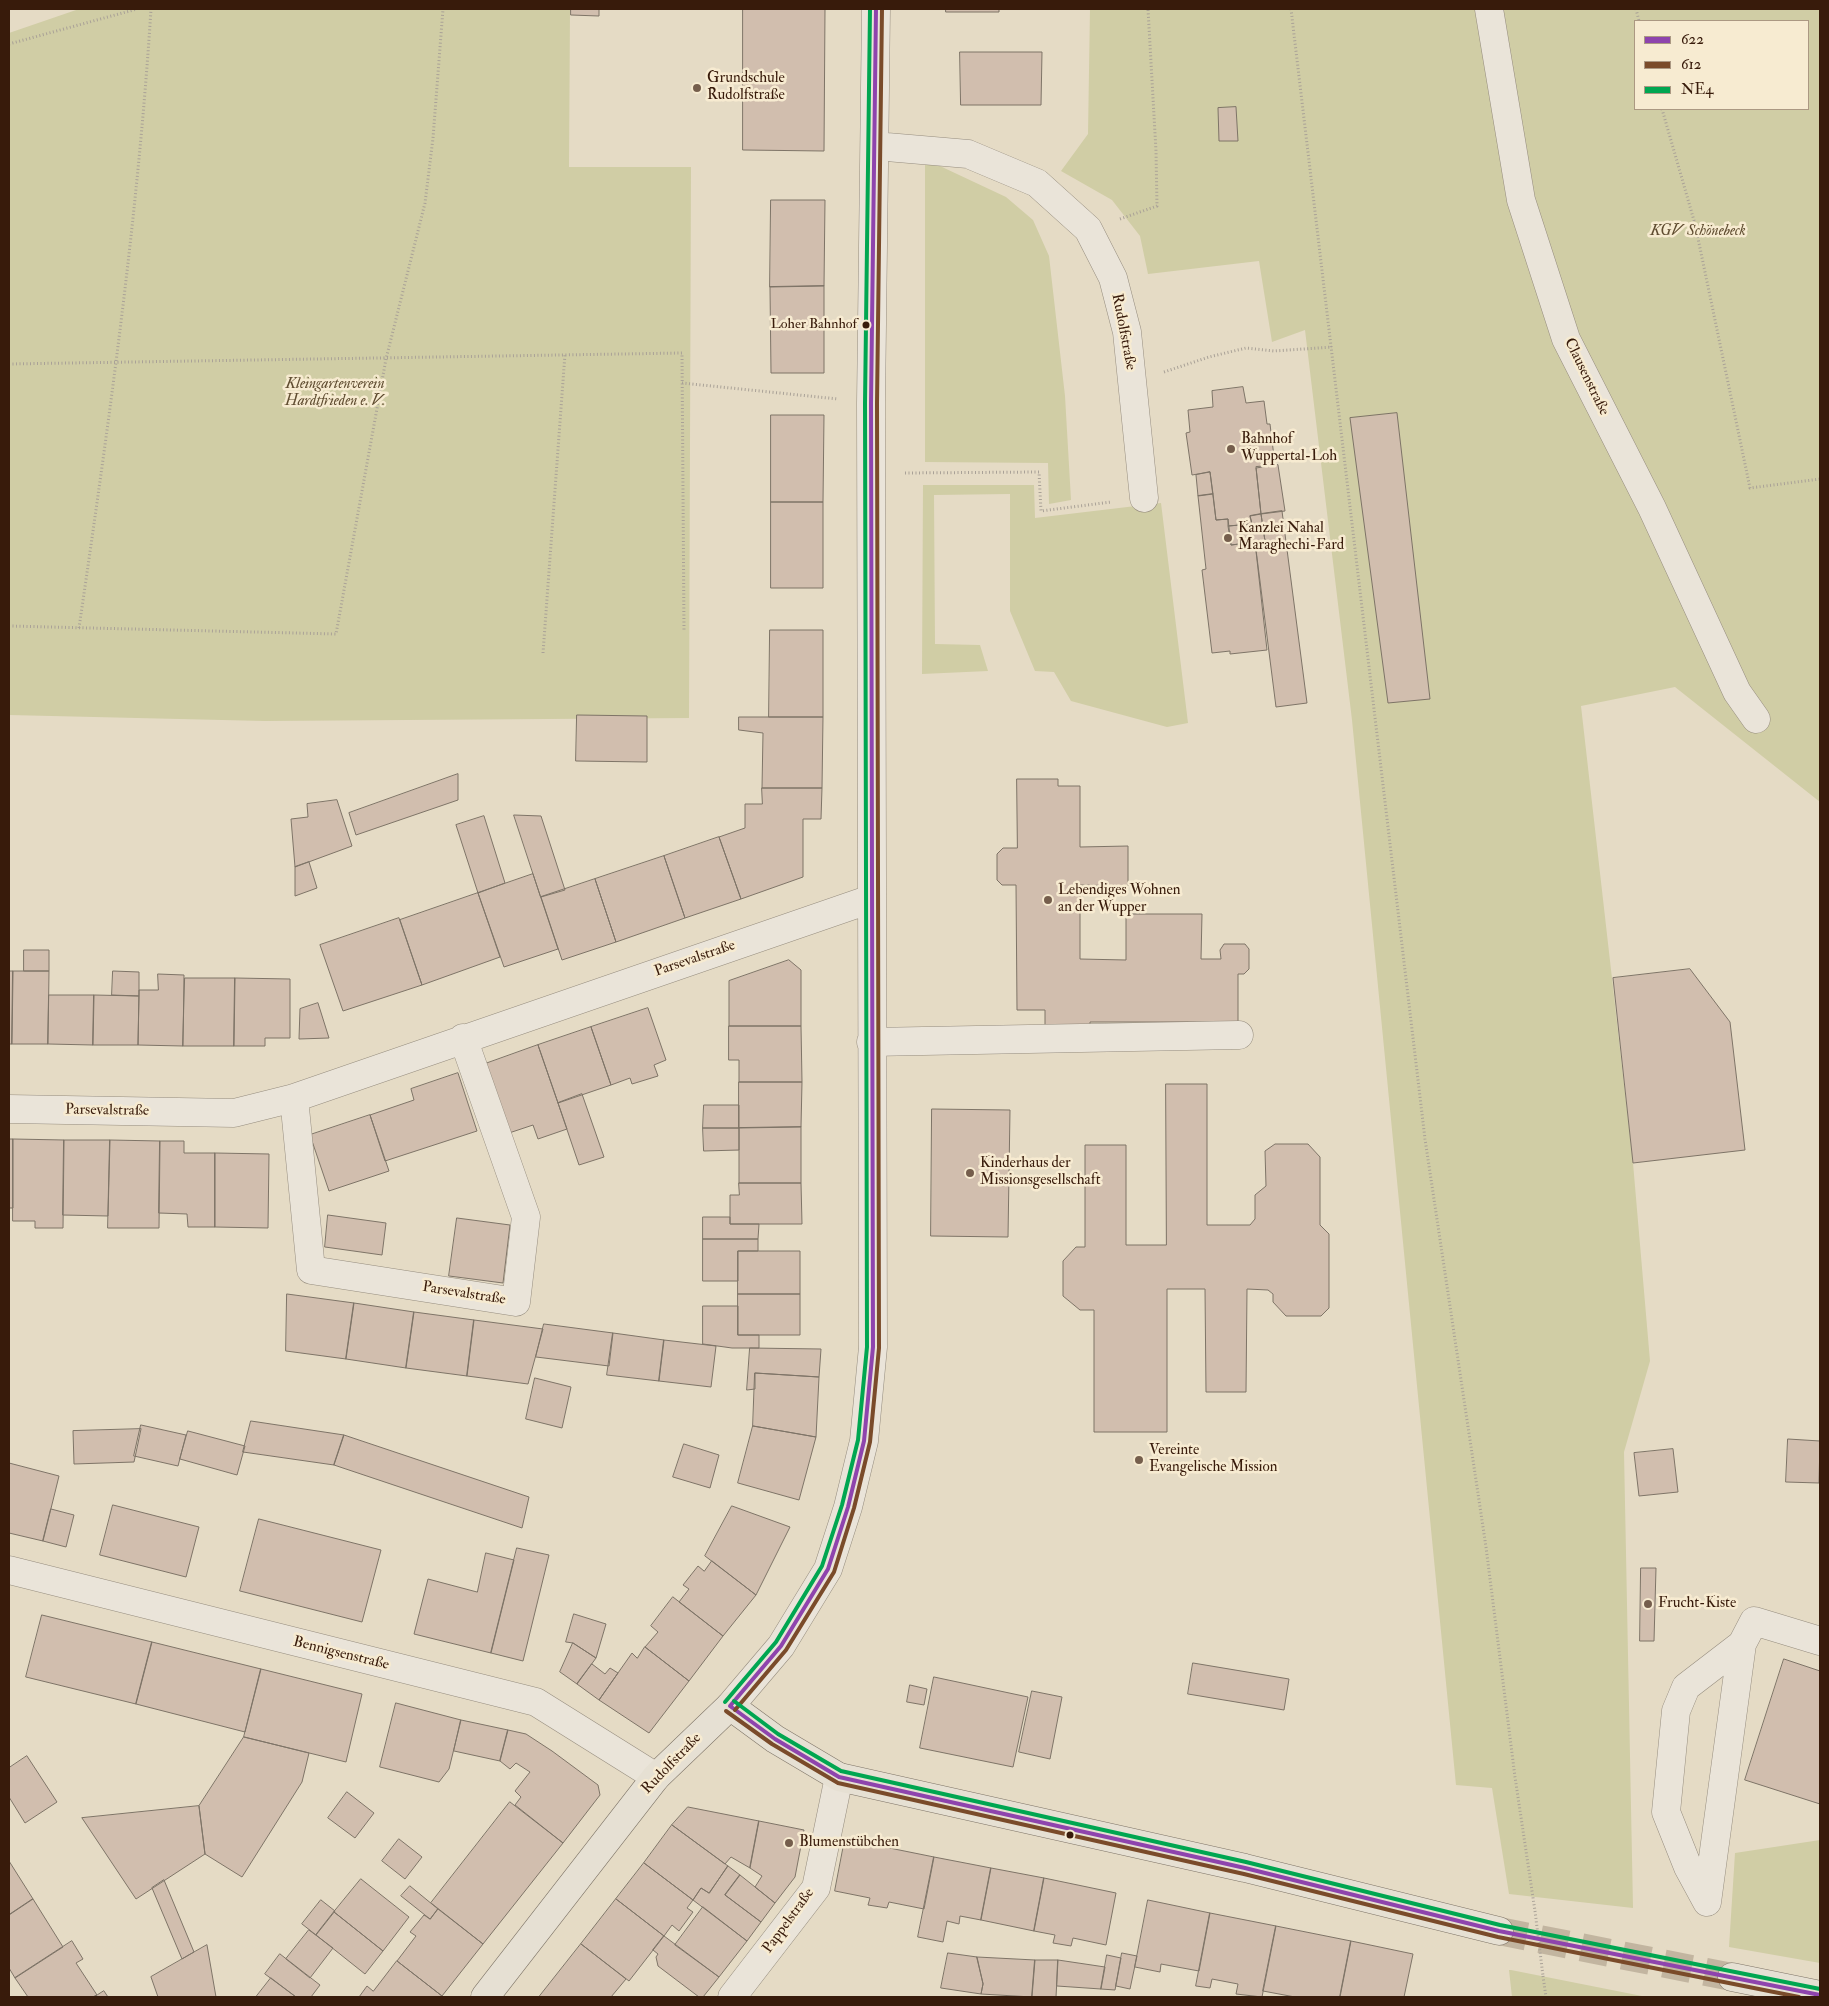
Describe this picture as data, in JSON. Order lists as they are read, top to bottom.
{
  "streets": {
    "main road": ["Rudolfstraße"],
    "street": [
      "Clausenstraße",
      "Parsevalstraße",
      "Bennigsenstraße",
      "Pappelstraße"
    ]
  },
  "crossings": [
    ["Rudolfstraße", "Parsevalstraße"],
    ["Rudolfstraße", "Bennigsenstraße"]
  ],
  "parks": ["KGV Schönebeck", "Kleingartenverein Hardtfrieden e. V."],
  "places": [
    "Grundschule Rudolfstraße",
    "Loher Bahnhof",
    "Bahnhof Wuppertal-Loh",
    "Kanzlei Nahal Maraghechi-Fard",
    "Lebendiges Wohnen an der Wupper",
    "Kinderhaus der Missionsgesellschaft",
    "Vereinte Evangelische Mission",
    "Frucht-Kiste",
    "Blumenstübchen"
  ],
  "lines": ["transit line 622", "transit line 612", "transit line NE4"],
  "legend": ["622", "612", "NE4"]
}
